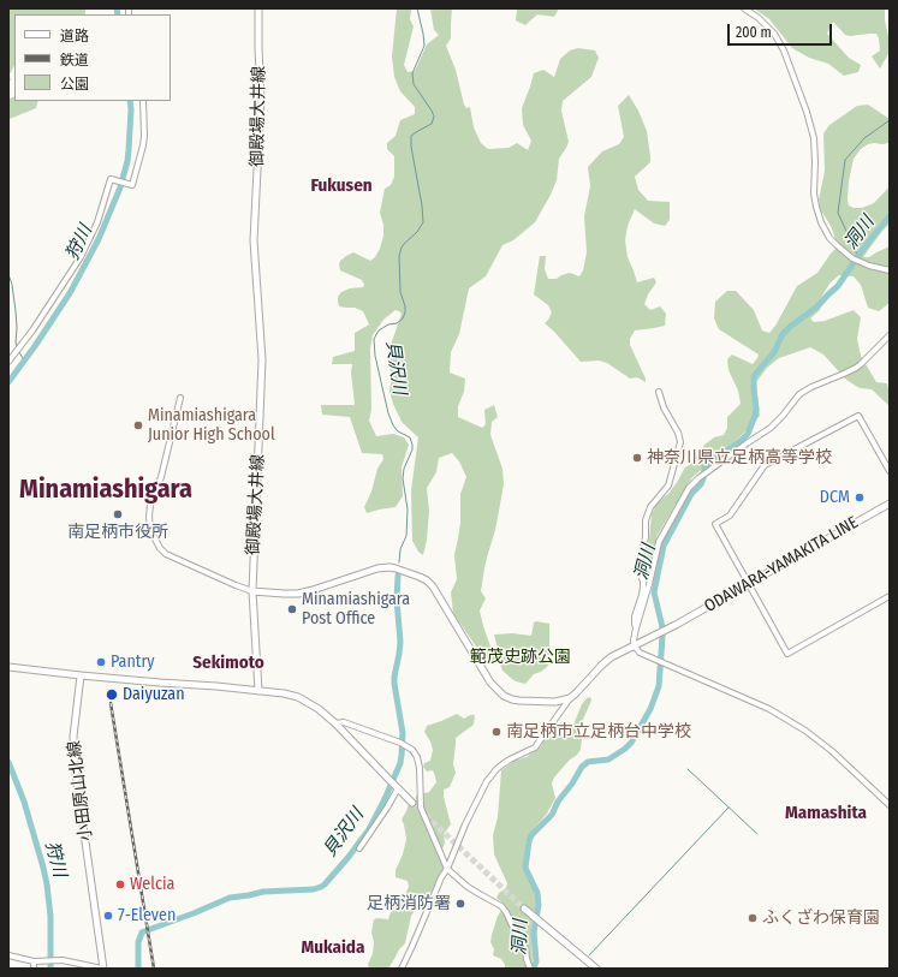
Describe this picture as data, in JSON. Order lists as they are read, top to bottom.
{
  "streets": {
    "main road": ["御殿場大井線", "ODAWARA-YAMAKITA LINE", "小田原山北線"]
  },
  "districts": [
    "Fukusen",
    "Minamiashigara",
    "Sekimoto",
    "Mamashita",
    "Mukaida"
  ],
  "water": ["洞川", "狩川", "貝沢川"],
  "parks": ["範茂史跡公園"],
  "places": [
    "Minamiashigara Junior High School",
    "神奈川県立足柄高等学校",
    "DCM",
    "南足柄市役所",
    "Minamiashigara Post Office",
    "Pantry",
    "Daiyuzan",
    "南足柄市立足柄台中学校",
    "Welcia",
    "足柄消防署",
    "7-Eleven",
    "ふくざわ保育園"
  ],
  "legend": ["道路", "鉄道", "公園"],
  "scale_bar": "200 m"
}
